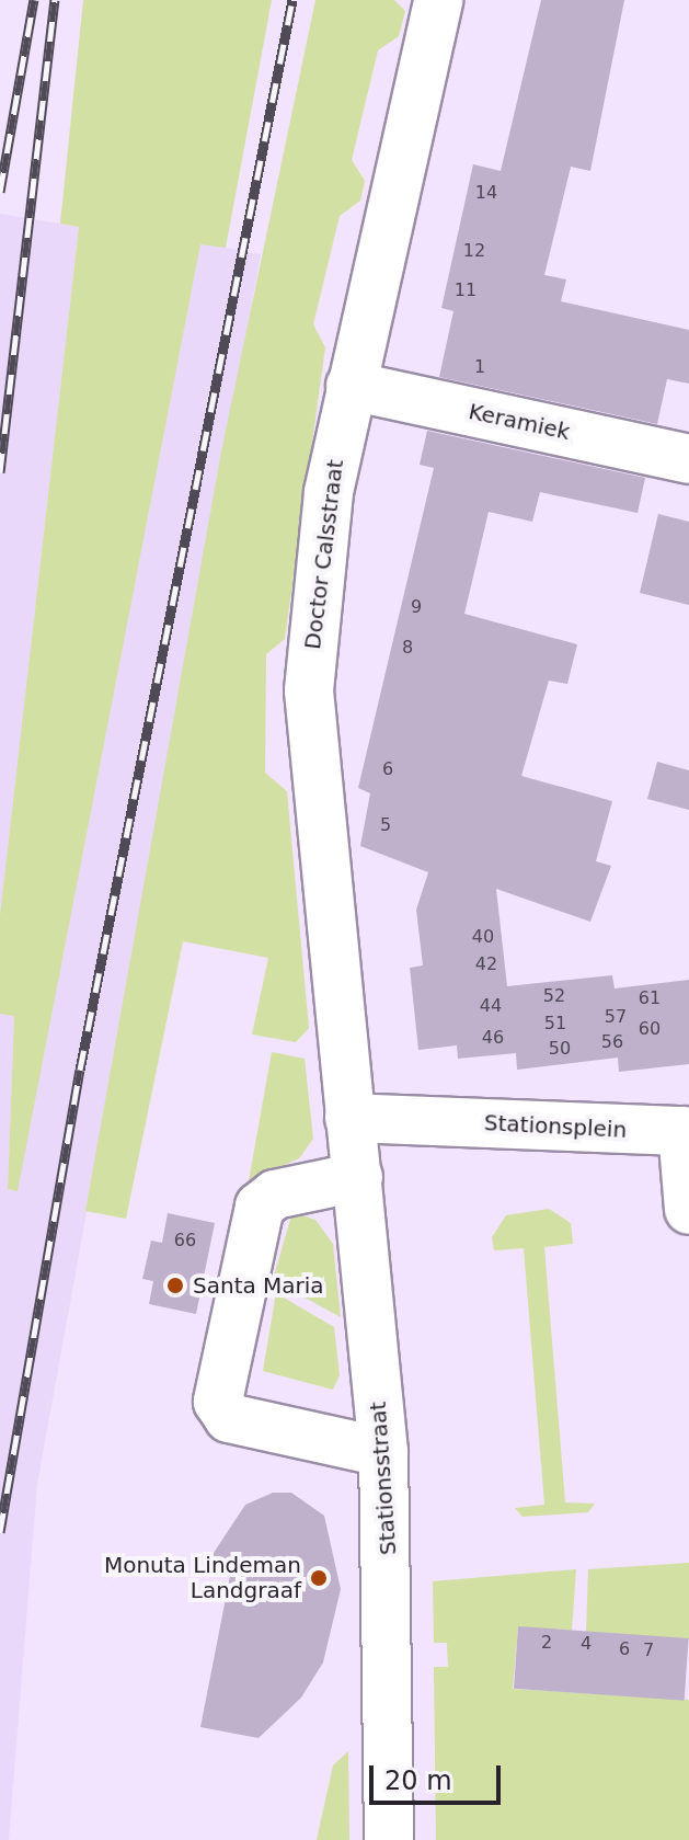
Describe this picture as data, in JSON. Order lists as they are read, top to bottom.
{
  "streets": {
    "street": [
      "Keramiek",
      "Doctor Calsstraat",
      "Stationsplein",
      "Stationsstraat"
    ]
  },
  "crossings": [
    ["Keramiek", "Doctor Calsstraat"],
    ["Doctor Calsstraat", "Stationsplein"],
    ["Doctor Calsstraat", "Stationsstraat"],
    ["Stationsplein", "Stationsstraat"]
  ],
  "places": ["Santa Maria", "Monuta Lindeman Landgraaf"],
  "house_numbers": [
    "14",
    "12",
    "11",
    "1",
    "9",
    "8",
    "6",
    "5",
    "40",
    "42",
    "52",
    "61",
    "44",
    "57",
    "51",
    "60",
    "46",
    "56",
    "50",
    "66",
    "2",
    "4",
    "6",
    "7"
  ],
  "scale_bar": "20 m"
}
